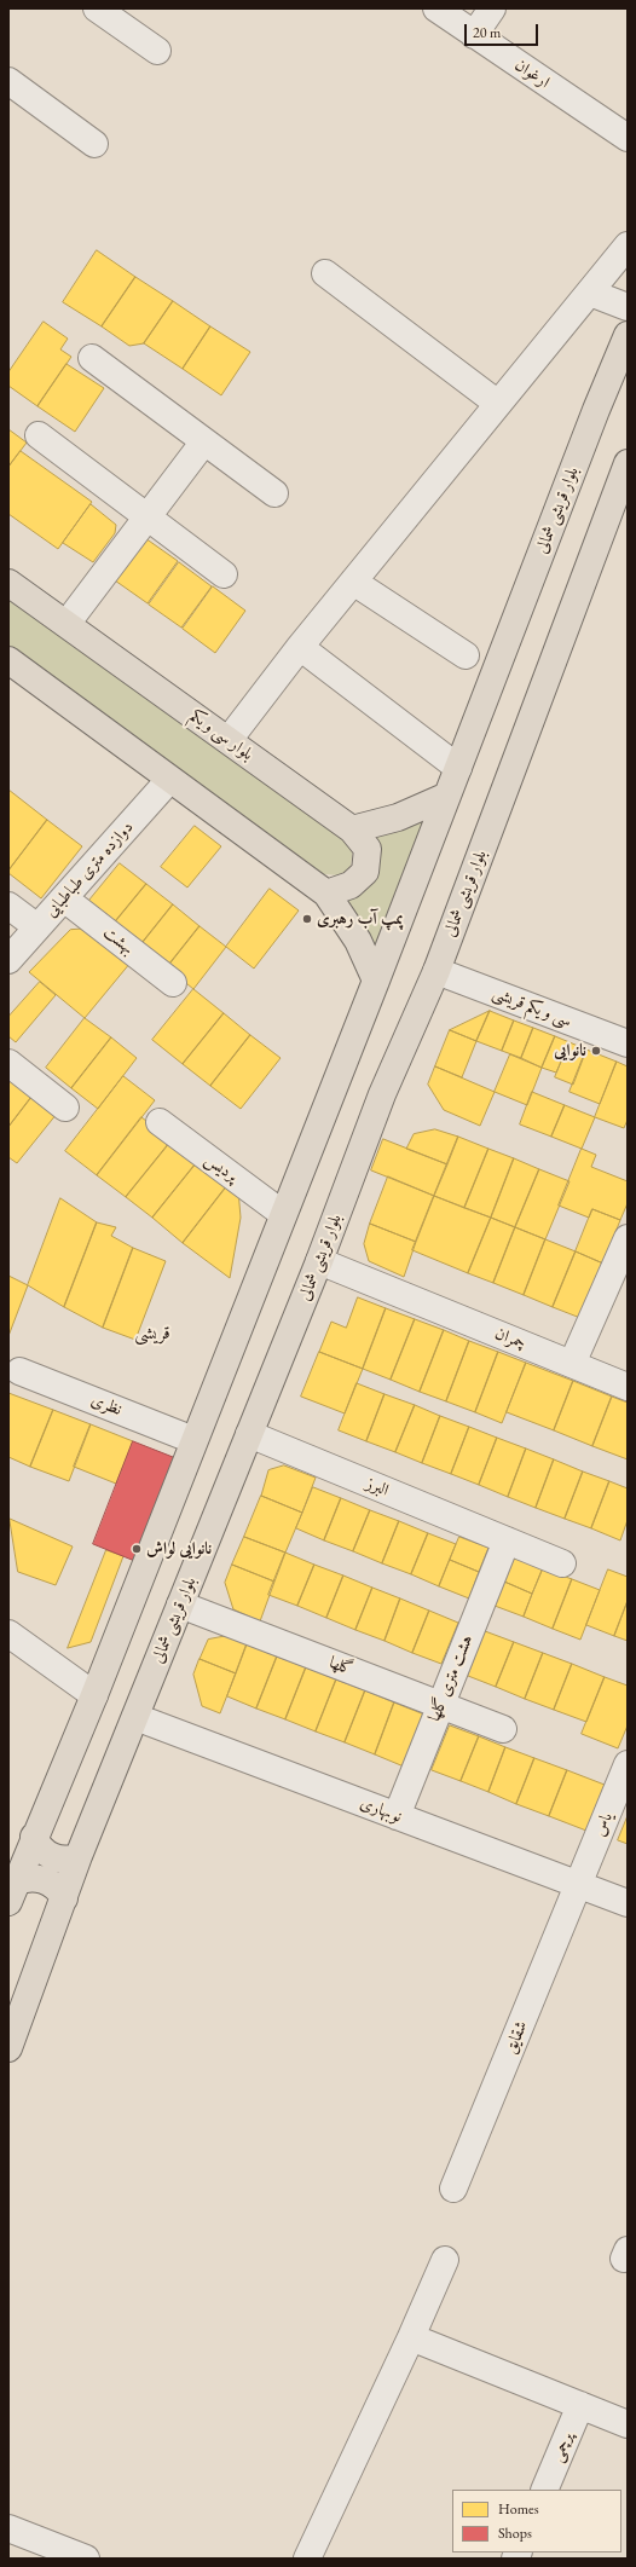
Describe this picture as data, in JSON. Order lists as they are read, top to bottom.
{
  "streets": {
    "main road": ["بلوار قریشی شمالی", "بلوار سی و یکم"],
    "street": [
      "ارغوان",
      "دوازده متری طباطبایی",
      "بهشت",
      "سی و یکم قریشی",
      "پردیس",
      "چمران",
      "نظری",
      "البرز",
      "گلها",
      "هشت متری گلها",
      "نوبهاری",
      "یاس",
      "شقایق",
      "پرچمی"
    ]
  },
  "crossings": [
    ["بلوار قریشی شمالی", "سی و یکم قریشی"],
    ["بلوار قریشی شمالی", "پردیس"],
    ["بلوار قریشی شمالی", "چمران"],
    ["بلوار قریشی شمالی", "نظری"],
    ["بلوار قریشی شمالی", "البرز"],
    ["بلوار قریشی شمالی", "گلها"],
    ["بلوار قریشی شمالی", "نوبهاری"],
    ["دوازده متری طباطبایی", "بهشت"],
    ["البرز", "هشت متری گلها"],
    ["گلها", "هشت متری گلها"],
    ["هشت متری گلها", "نوبهاری"],
    ["نوبهاری", "یاس"],
    ["نوبهاری", "شقایق"],
    ["یاس", "شقایق"]
  ],
  "districts": ["قریشی"],
  "places": ["پمپ آب رهبری", "نانوایی", "نانوایی لواش"],
  "legend": ["Homes", "Shops"],
  "scale_bar": "20 m"
}
